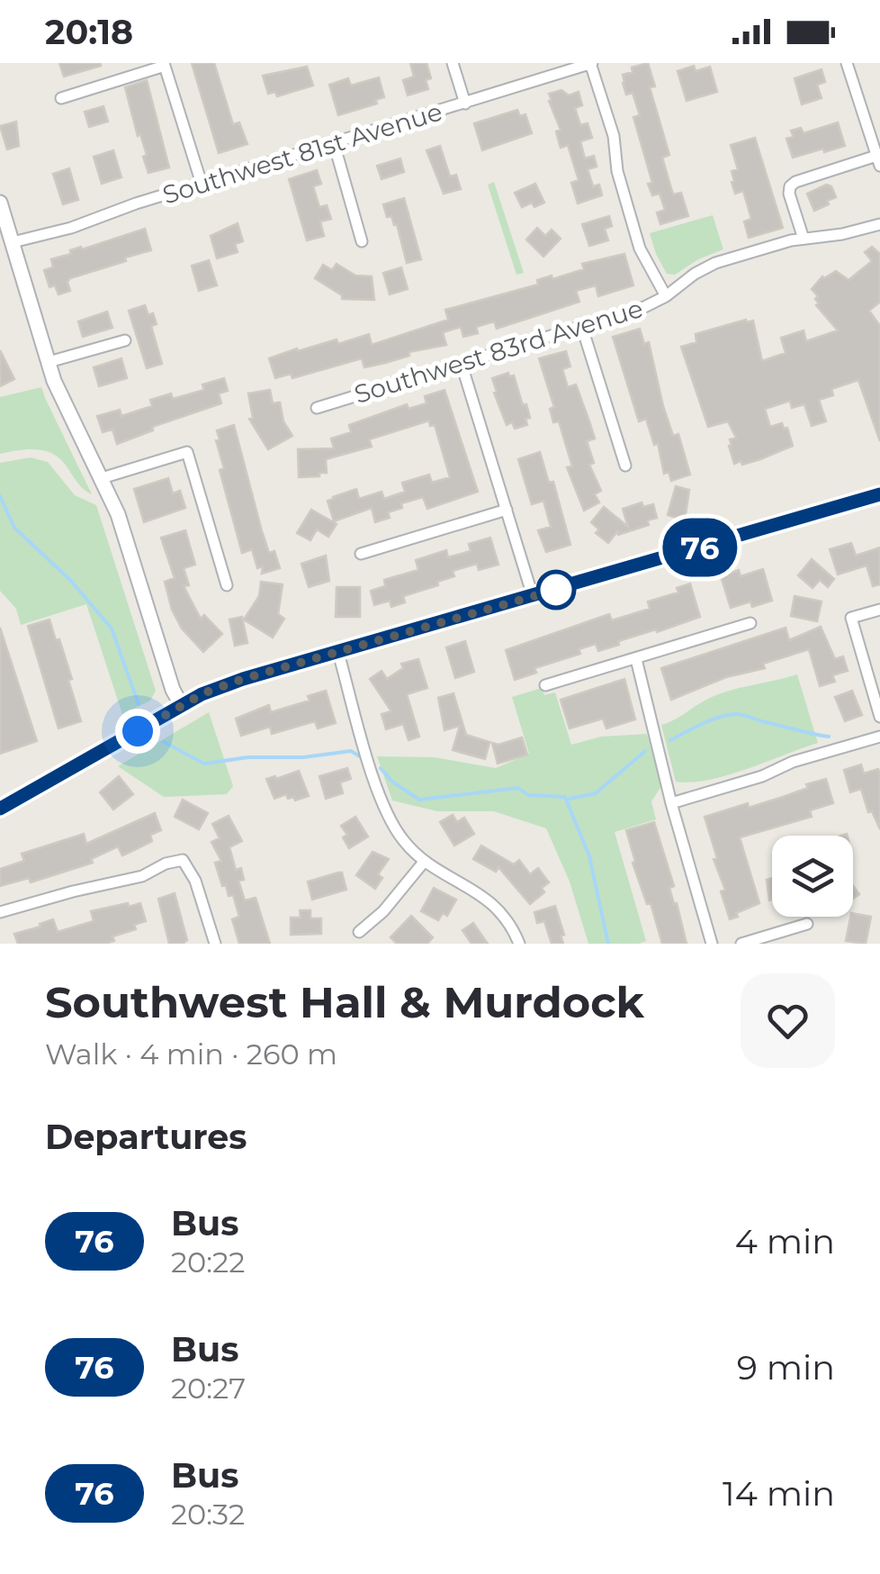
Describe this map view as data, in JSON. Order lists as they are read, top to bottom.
{
  "streets": {
    "street": ["Southwest 81st Avenue", "Southwest 83rd Avenue"]
  },
  "lines": ["bus line 76"],
  "page": {
    "status": "20:18",
    "on_map": "76",
    "heading": [
      ["Southwest Hall & Murdock", "Walk · 4 min · 260 m"],
      "Departures"
    ],
    "list": [
      {
        "mark": "76",
        "name": "Bus",
        "note": "20:22",
        "value": "4 min"
      },
      {
        "mark": "76",
        "name": "Bus",
        "note": "20:27",
        "value": "9 min"
      },
      {
        "mark": "76",
        "name": "Bus",
        "note": "20:32",
        "value": "14 min"
      }
    ]
  }
}
